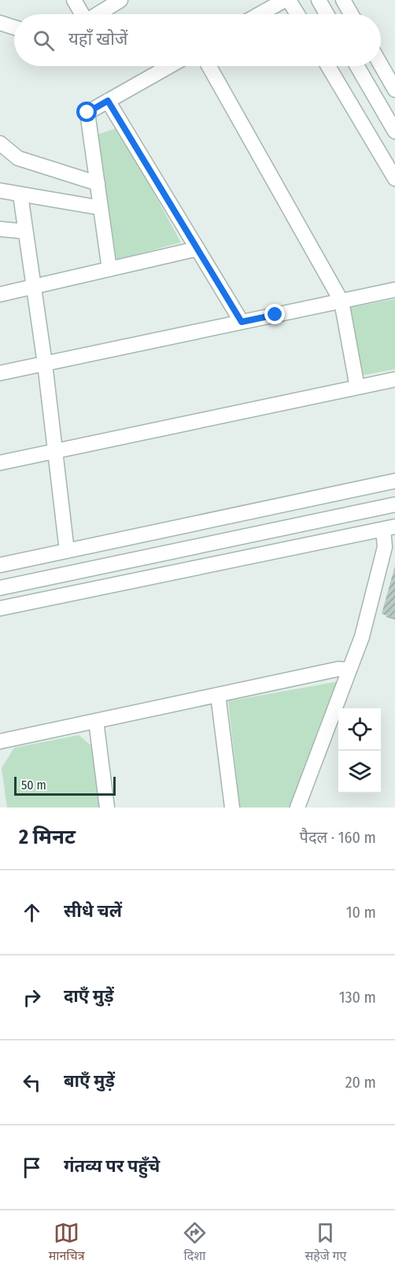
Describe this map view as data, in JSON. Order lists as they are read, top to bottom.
{
  "scale_bar": "50 m",
  "page": {
    "search": "यहाँ खोजें",
    "scale": "50 m",
    "heading": ["2 मिनट", "पैदल · 160 m"],
    "list": [
      ["सीधे चलें", "10 m"],
      ["दाएँ मुड़ें", "130 m"],
      ["बाएँ मुड़ें", "20 m"],
      "गंतव्य पर पहुँचे"
    ],
    "nav": ["मानचित्र", "दिशा", "सहेजे गए"]
  }
}
